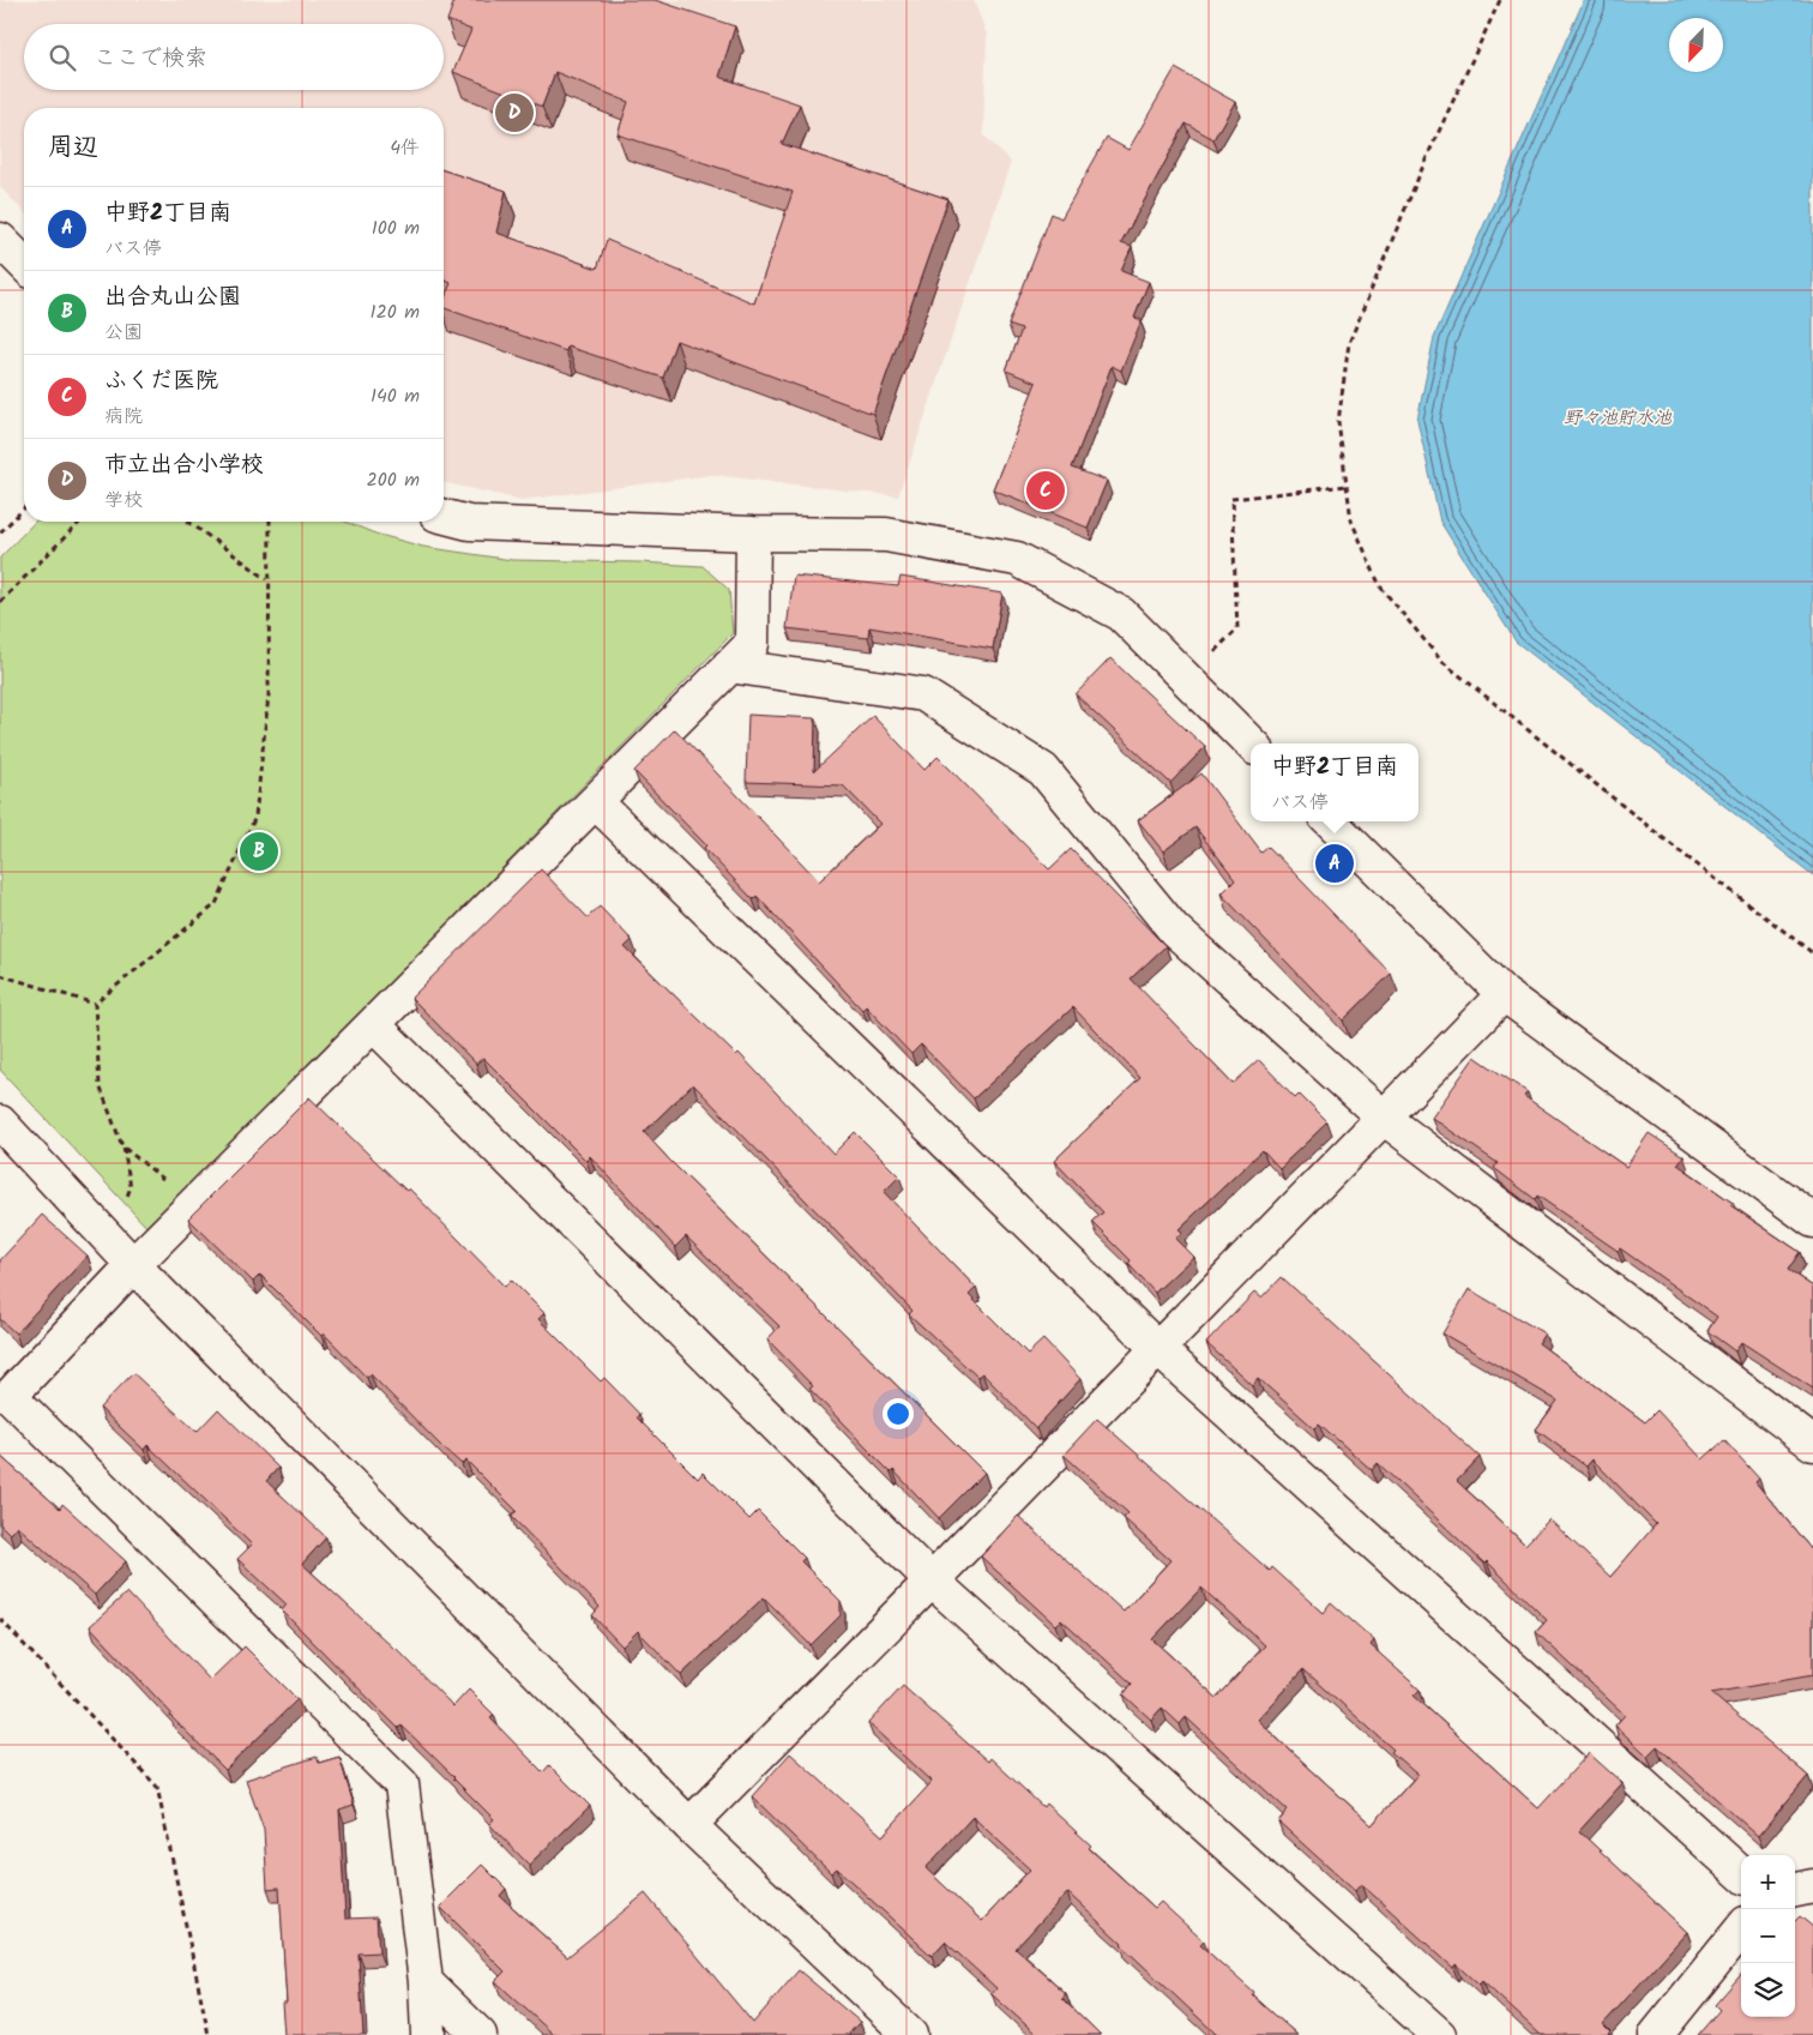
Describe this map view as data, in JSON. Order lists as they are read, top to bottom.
{
  "water": ["野々池貯水池"],
  "north": "bottom left",
  "page": {
    "search": "ここで検索",
    "pins": [
      "D",
      "C",
      "B",
      "A"
    ],
    "heading": ["周辺", "4件"],
    "list": [
      {
        "mark": "A",
        "name": "中野2丁目南",
        "note": "バス停",
        "value": "100 m"
      },
      {
        "mark": "B",
        "name": "出合丸山公園",
        "note": "公園",
        "value": "120 m"
      },
      {
        "mark": "C",
        "name": "ふくだ医院",
        "note": "病院",
        "value": "140 m"
      },
      {
        "mark": "D",
        "name": "市立出合小学校",
        "note": "学校",
        "value": "200 m"
      }
    ],
    "popup": ["中野2丁目南", "バス停"],
    "map_buttons": ["+", "−"]
  }
}
